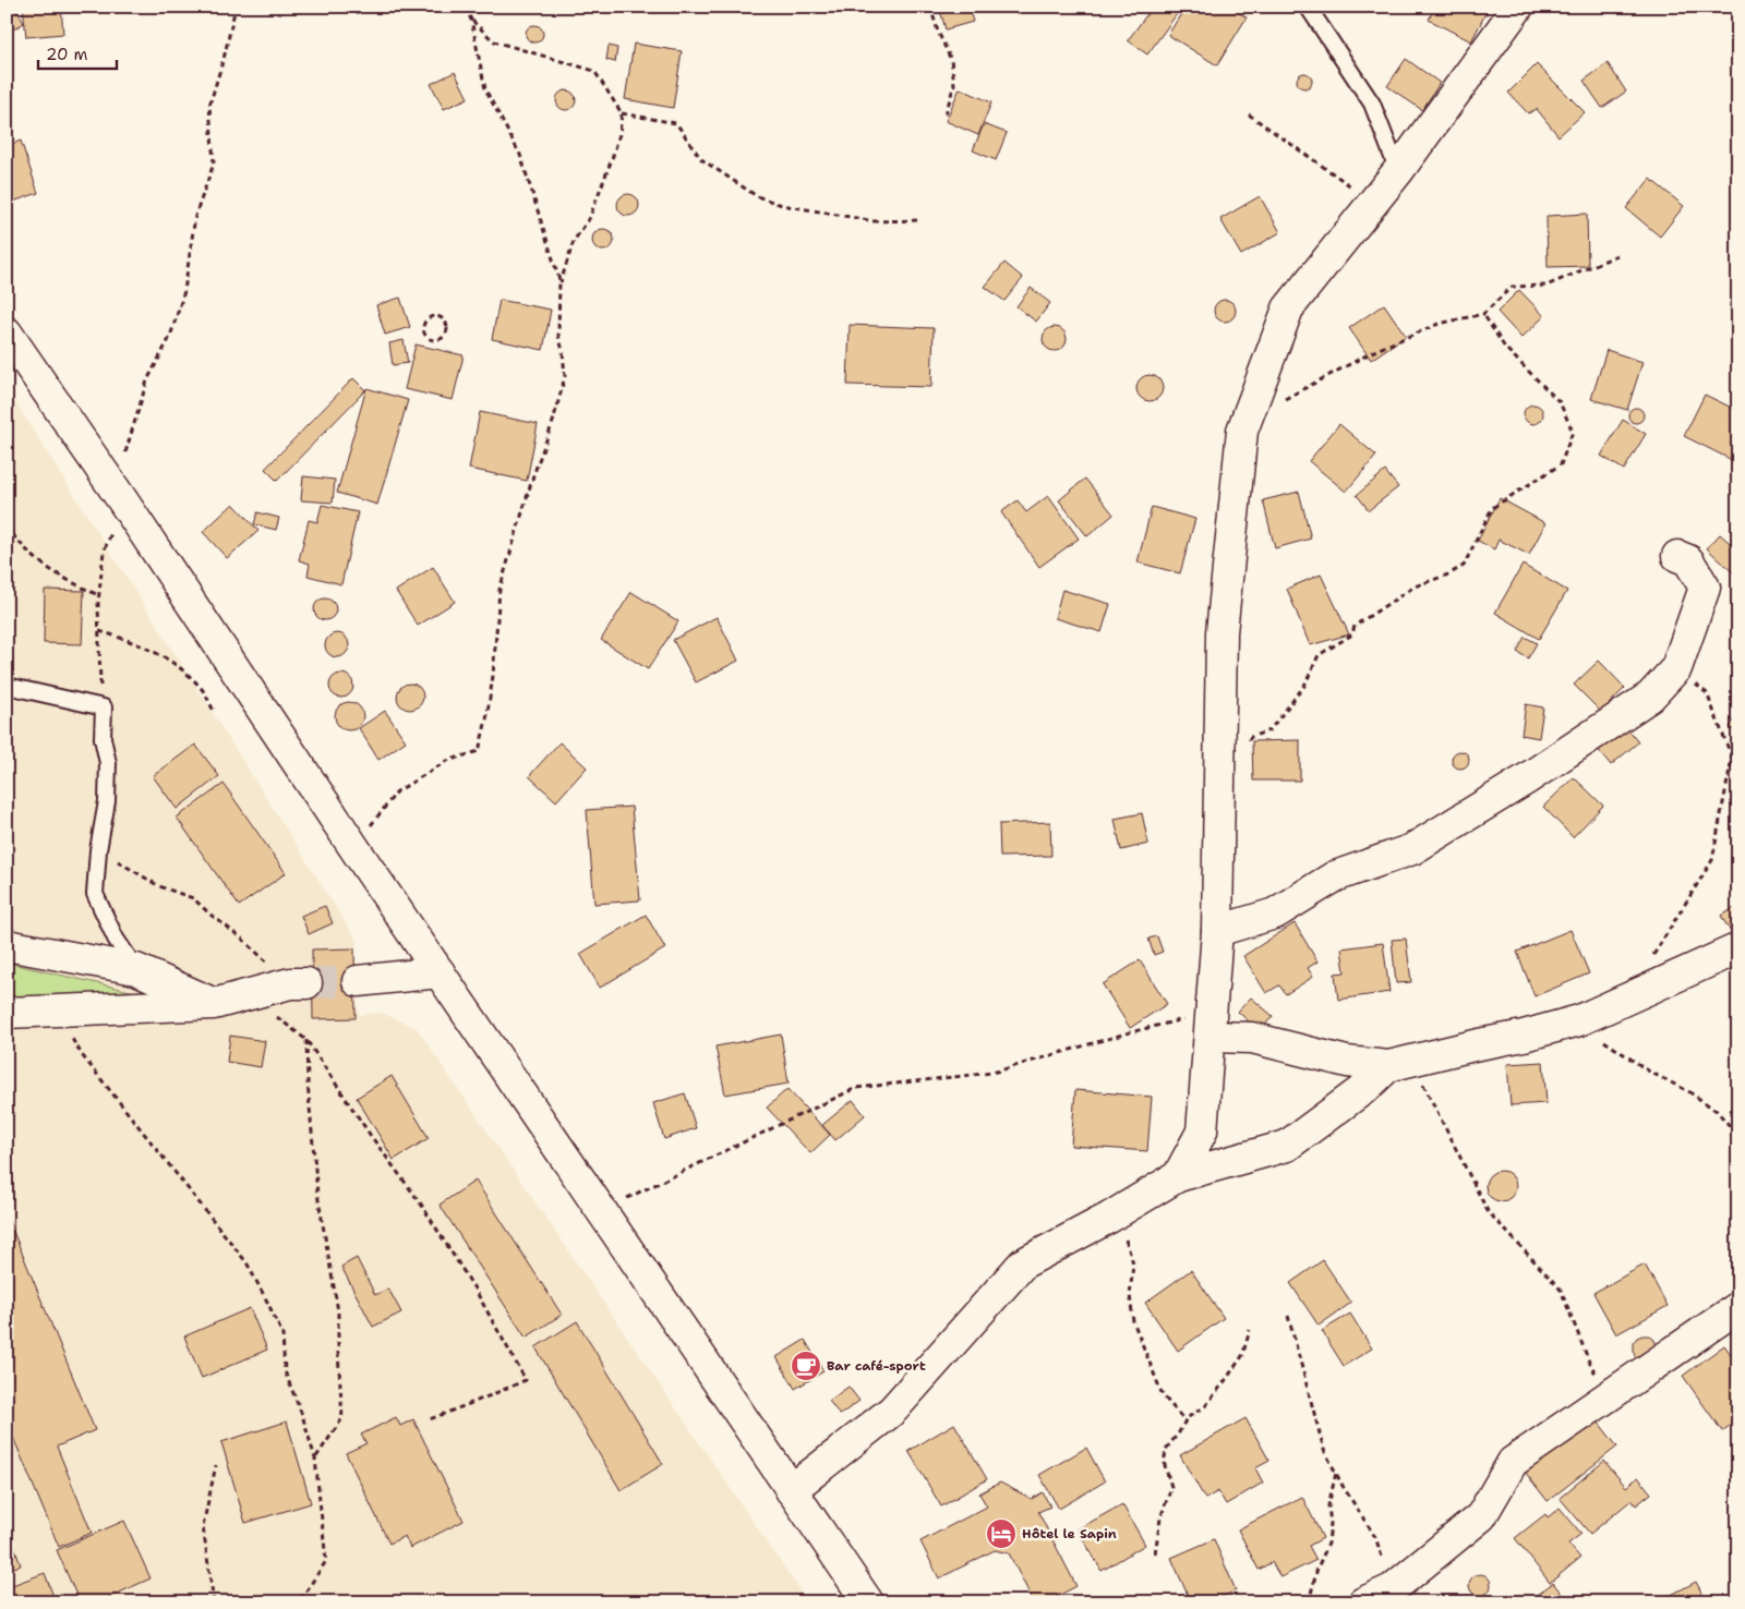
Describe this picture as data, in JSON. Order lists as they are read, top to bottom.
{
  "places": {
    "cafe": ["Bar café-sport"],
    "hotel": ["Hôtel le Sapin"]
  },
  "scale_bar": "20 m"
}
